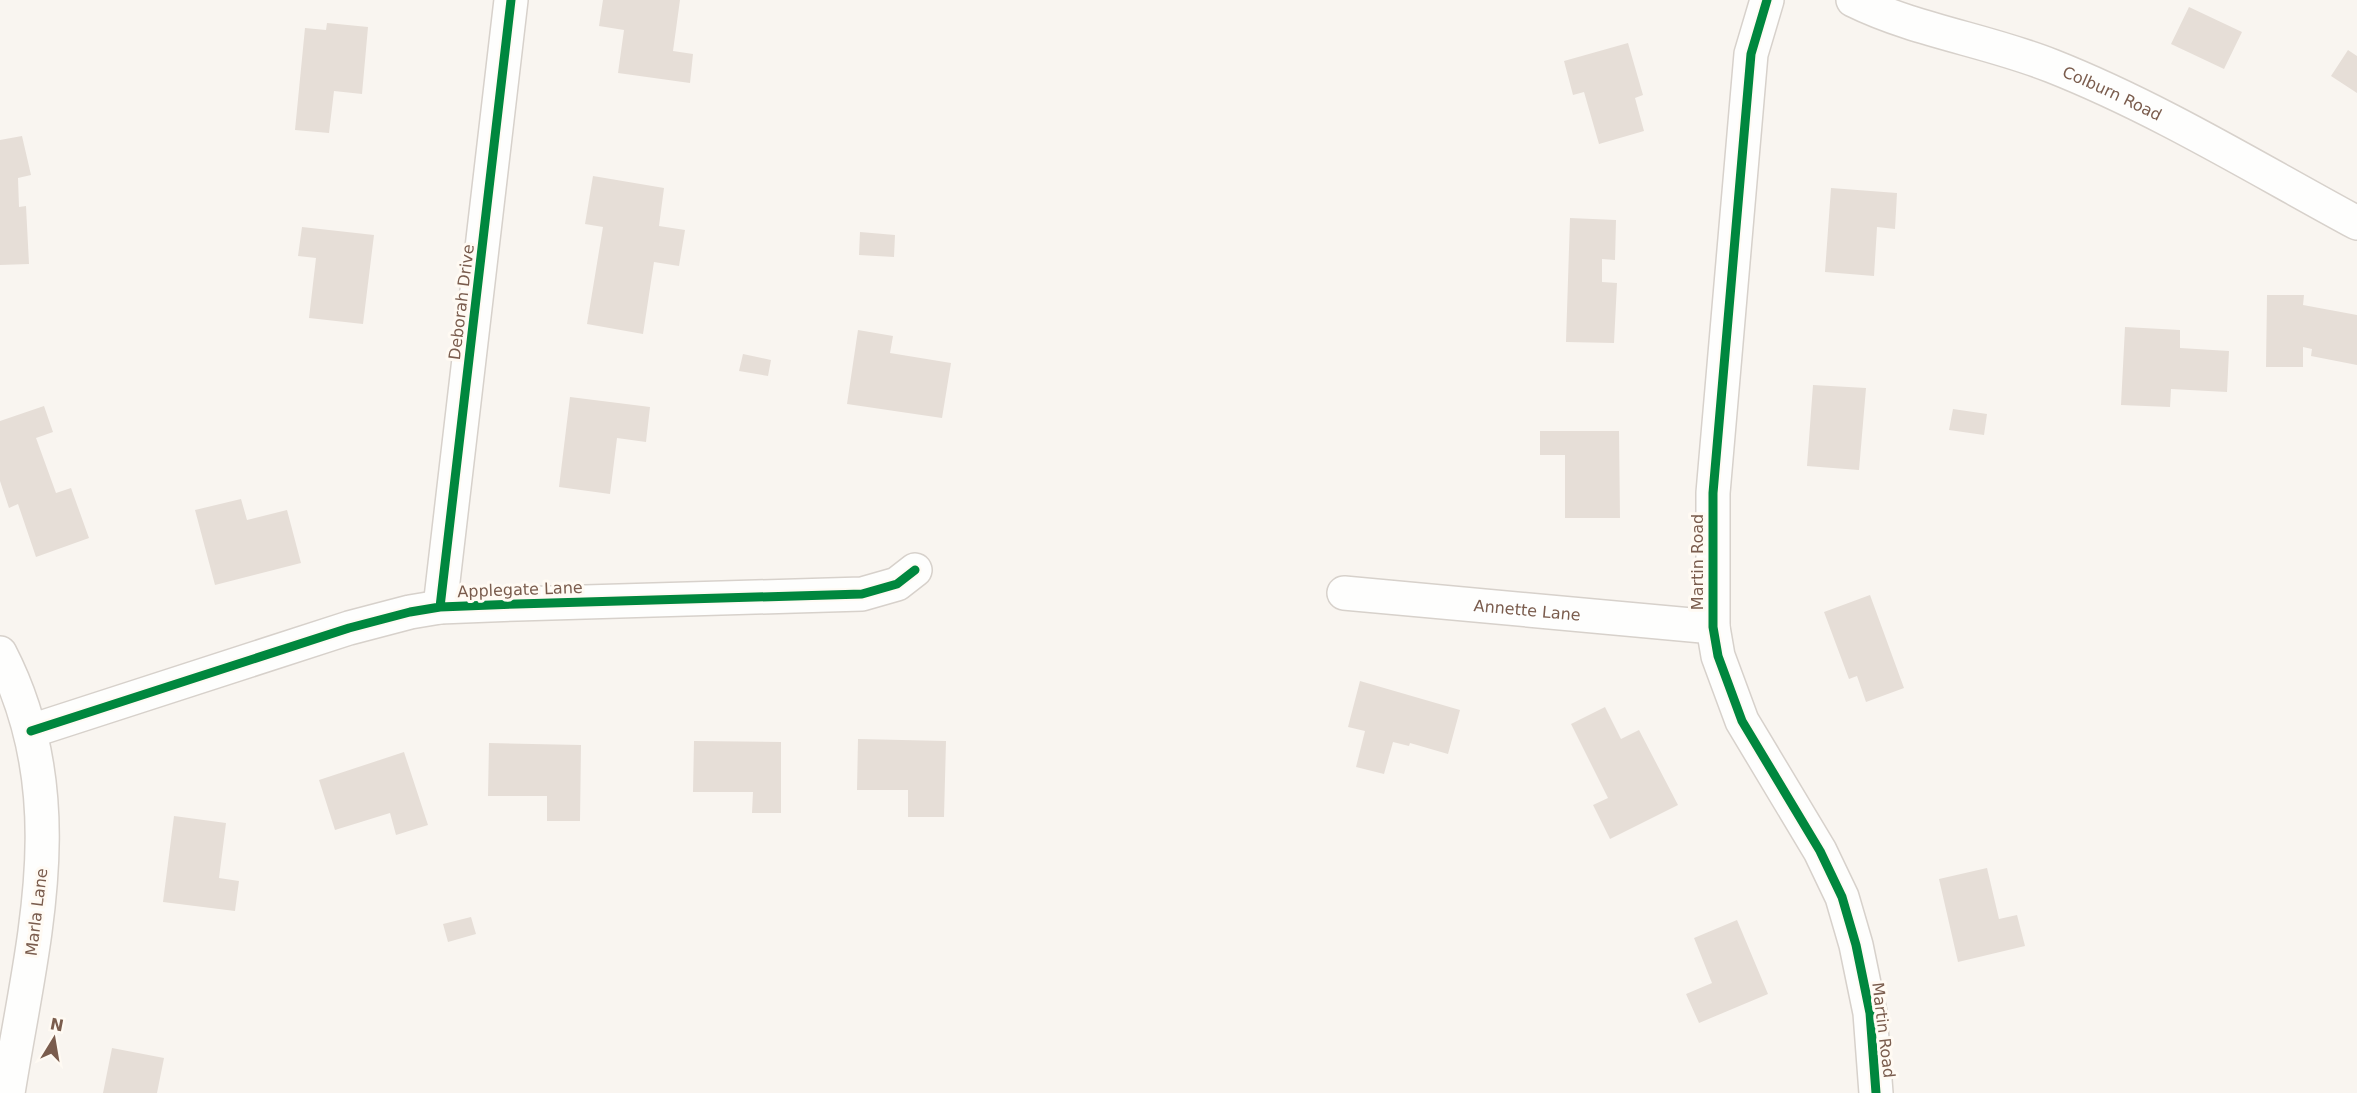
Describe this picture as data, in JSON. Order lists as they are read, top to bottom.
{
  "streets": {
    "street": [
      "Colburn Road",
      "Deborah Drive",
      "Martin Road",
      "Applegate Lane",
      "Annette Lane",
      "Marla Lane"
    ]
  },
  "crossings": [
    ["Deborah Drive", "Applegate Lane"],
    ["Martin Road", "Annette Lane"],
    ["Applegate Lane", "Marla Lane"]
  ],
  "north": "top"
}
